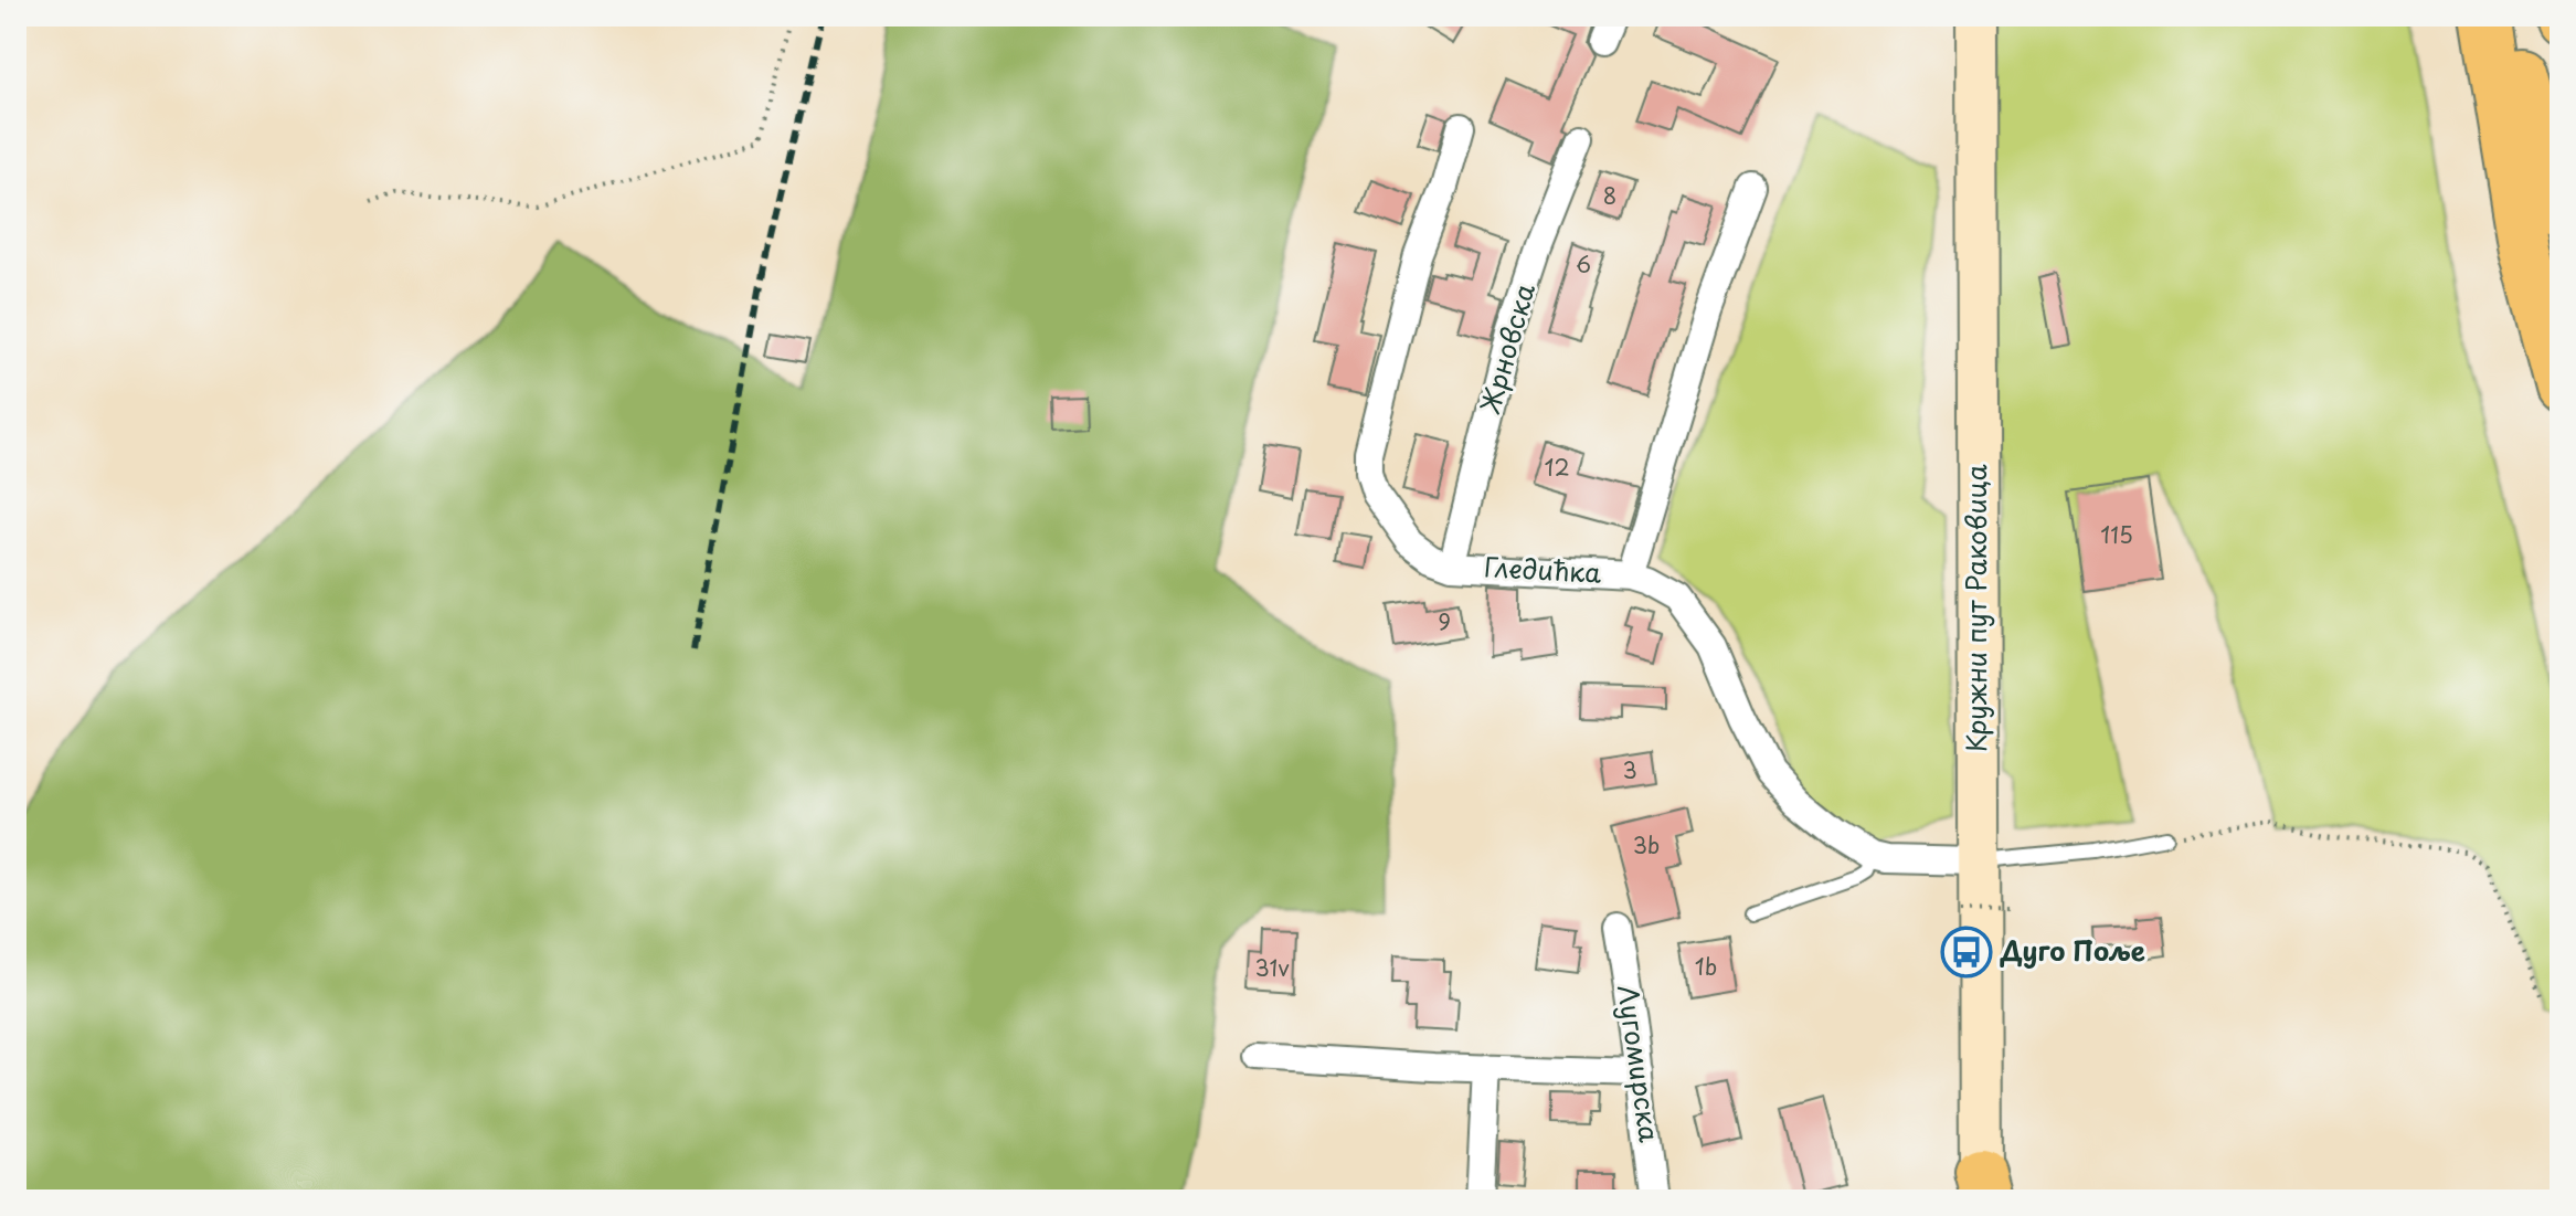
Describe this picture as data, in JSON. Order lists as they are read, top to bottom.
{
  "streets": {
    "main road": ["Кружни пут Раковица"],
    "street": ["Жрновска", "Гледићка", "Лугомирска"]
  },
  "crossings": [
    ["Жрновска", "Гледићка"],
    ["Гледићка", "Кружни пут Раковица"]
  ],
  "places": {
    "bus stop": ["Дуго Поље"]
  },
  "house_numbers": [
    "8",
    "6",
    "12",
    "115",
    "9",
    "3",
    "3b",
    "1b",
    "31v"
  ]
}
